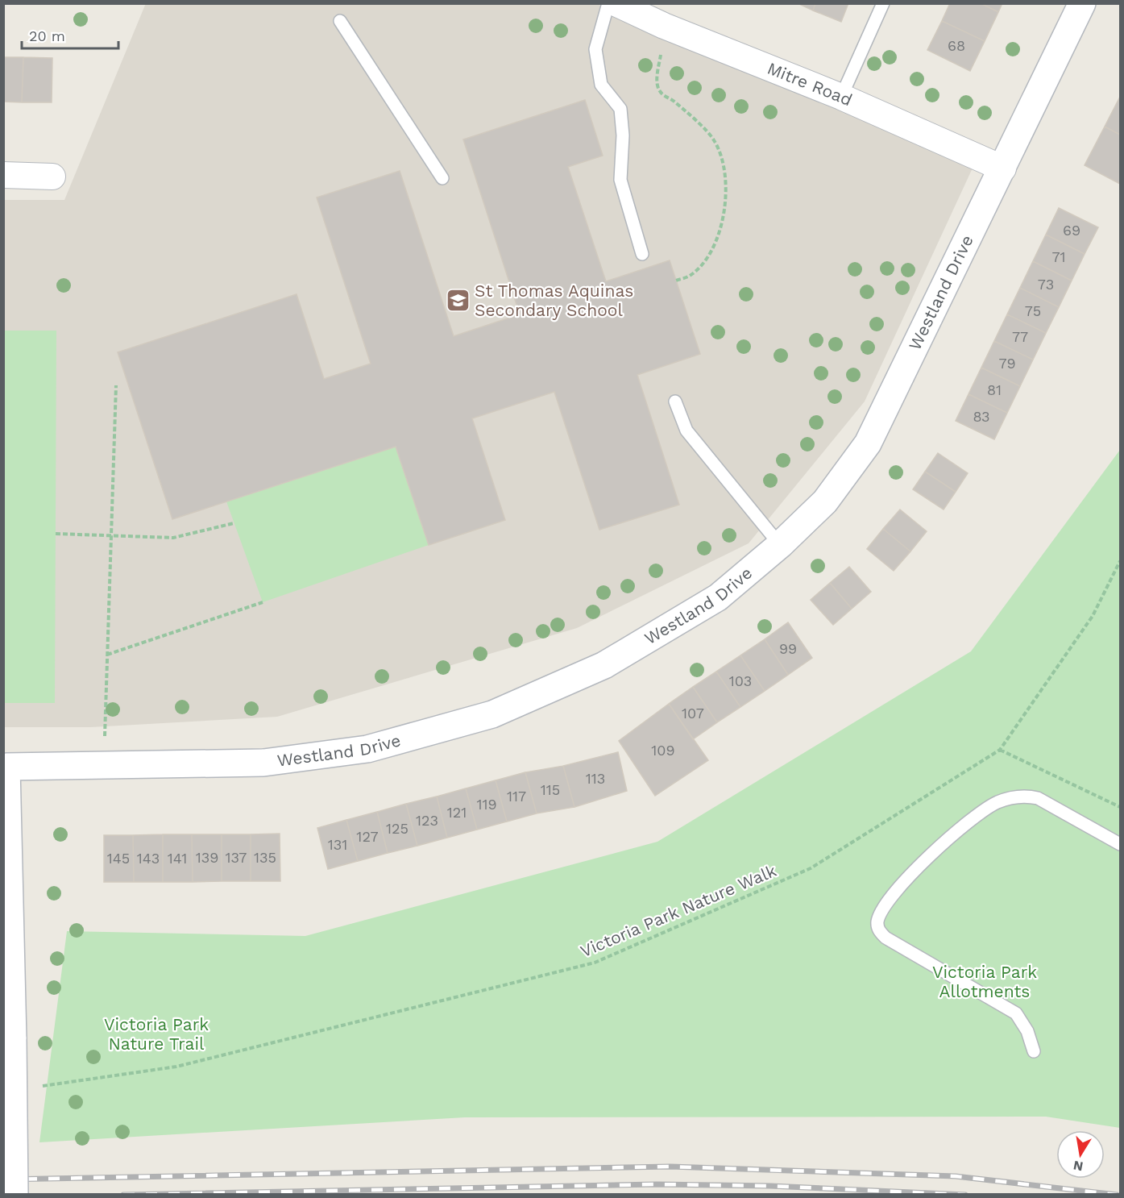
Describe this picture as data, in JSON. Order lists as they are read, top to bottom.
{
  "streets": {
    "street": ["Mitre Road", "Westland Drive"],
    "path": ["Victoria Park Nature Walk"]
  },
  "crossings": [
    ["Mitre Road", "Westland Drive"]
  ],
  "parks": ["Victoria Park Allotments", "Victoria Park Nature Trail"],
  "places": {
    "school or university": ["St Thomas Aquinas Secondary School"]
  },
  "house_numbers": [
    "68",
    "69",
    "71",
    "73",
    "75",
    "77",
    "79",
    "81",
    "83",
    "99",
    "103",
    "107",
    "109",
    "113",
    "115",
    "117",
    "119",
    "121",
    "123",
    "125",
    "127",
    "131",
    "139",
    "137",
    "135",
    "145",
    "143",
    "141"
  ],
  "scale_bar": "20 m",
  "north": "bottom"
}
